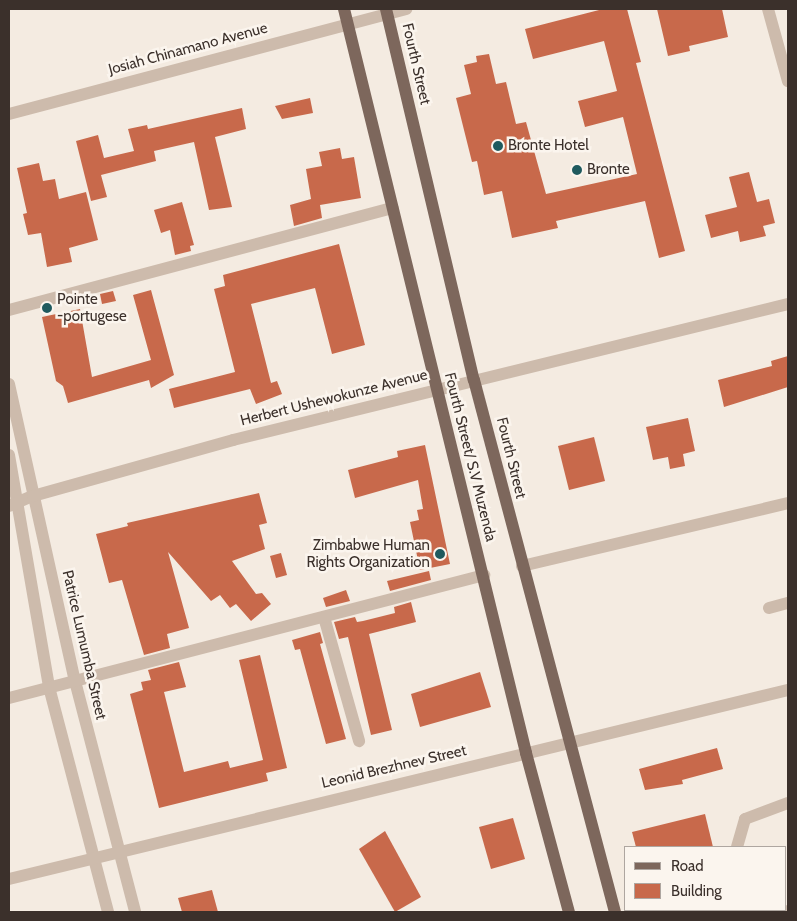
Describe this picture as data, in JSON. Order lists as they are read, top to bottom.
{
  "streets": {
    "main road": ["Fourth Street", "Fourth Street/ S.V Muzenda"],
    "street": [
      "Josiah Chinamano Avenue",
      "Herbert Ushewokunze Avenue",
      "Patrice Lumumba Street",
      "Leonid Brezhnev Street"
    ]
  },
  "crossings": [
    ["Josiah Chinamano Avenue", "Fourth Street"],
    ["Josiah Chinamano Avenue", "Fourth Street/ S.V Muzenda"],
    ["Fourth Street", "Herbert Ushewokunze Avenue"],
    ["Fourth Street", "Leonid Brezhnev Street"],
    ["Herbert Ushewokunze Avenue", "Fourth Street/ S.V Muzenda"],
    ["Herbert Ushewokunze Avenue", "Patrice Lumumba Street"],
    ["Fourth Street/ S.V Muzenda", "Leonid Brezhnev Street"],
    ["Patrice Lumumba Street", "Leonid Brezhnev Street"]
  ],
  "places": [
    "Bronte Hotel",
    "Bronte",
    "Pointe -portugese",
    "Zimbabwe Human Rights Organization"
  ],
  "legend": ["Road", "Building"]
}
